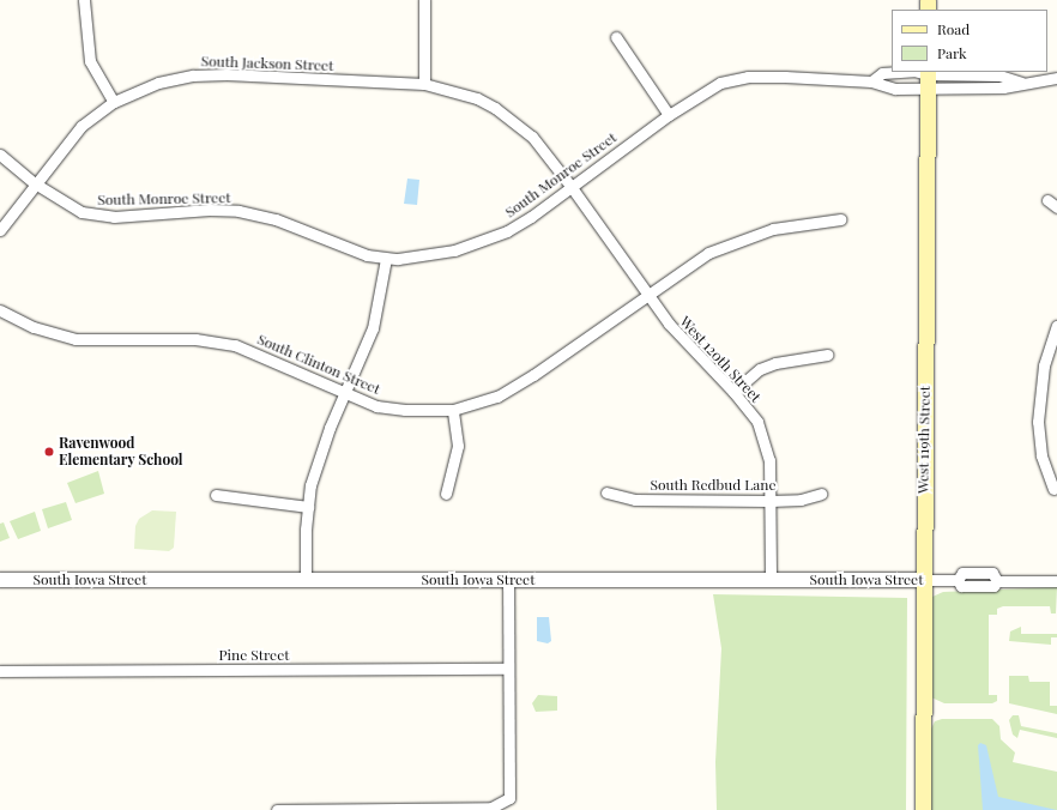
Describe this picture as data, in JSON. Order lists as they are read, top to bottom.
{
  "streets": {
    "main road": ["West 119th Street"],
    "street": [
      "South Jackson Street",
      "South Monroe Street",
      "West 120th Street",
      "South Clinton Street",
      "South Redbud Lane",
      "South Iowa Street",
      "Pine Street"
    ]
  },
  "crossings": [
    ["South Jackson Street", "South Monroe Street"],
    ["South Jackson Street", "West 120th Street"],
    ["South Monroe Street", "West 120th Street"],
    ["South Monroe Street", "West 119th Street"],
    ["West 120th Street", "South Clinton Street"],
    ["West 120th Street", "South Redbud Lane"],
    ["West 120th Street", "South Iowa Street"],
    ["West 119th Street", "South Iowa Street"]
  ],
  "places": ["Ravenwood Elementary School"],
  "legend": ["Road", "Park"]
}
